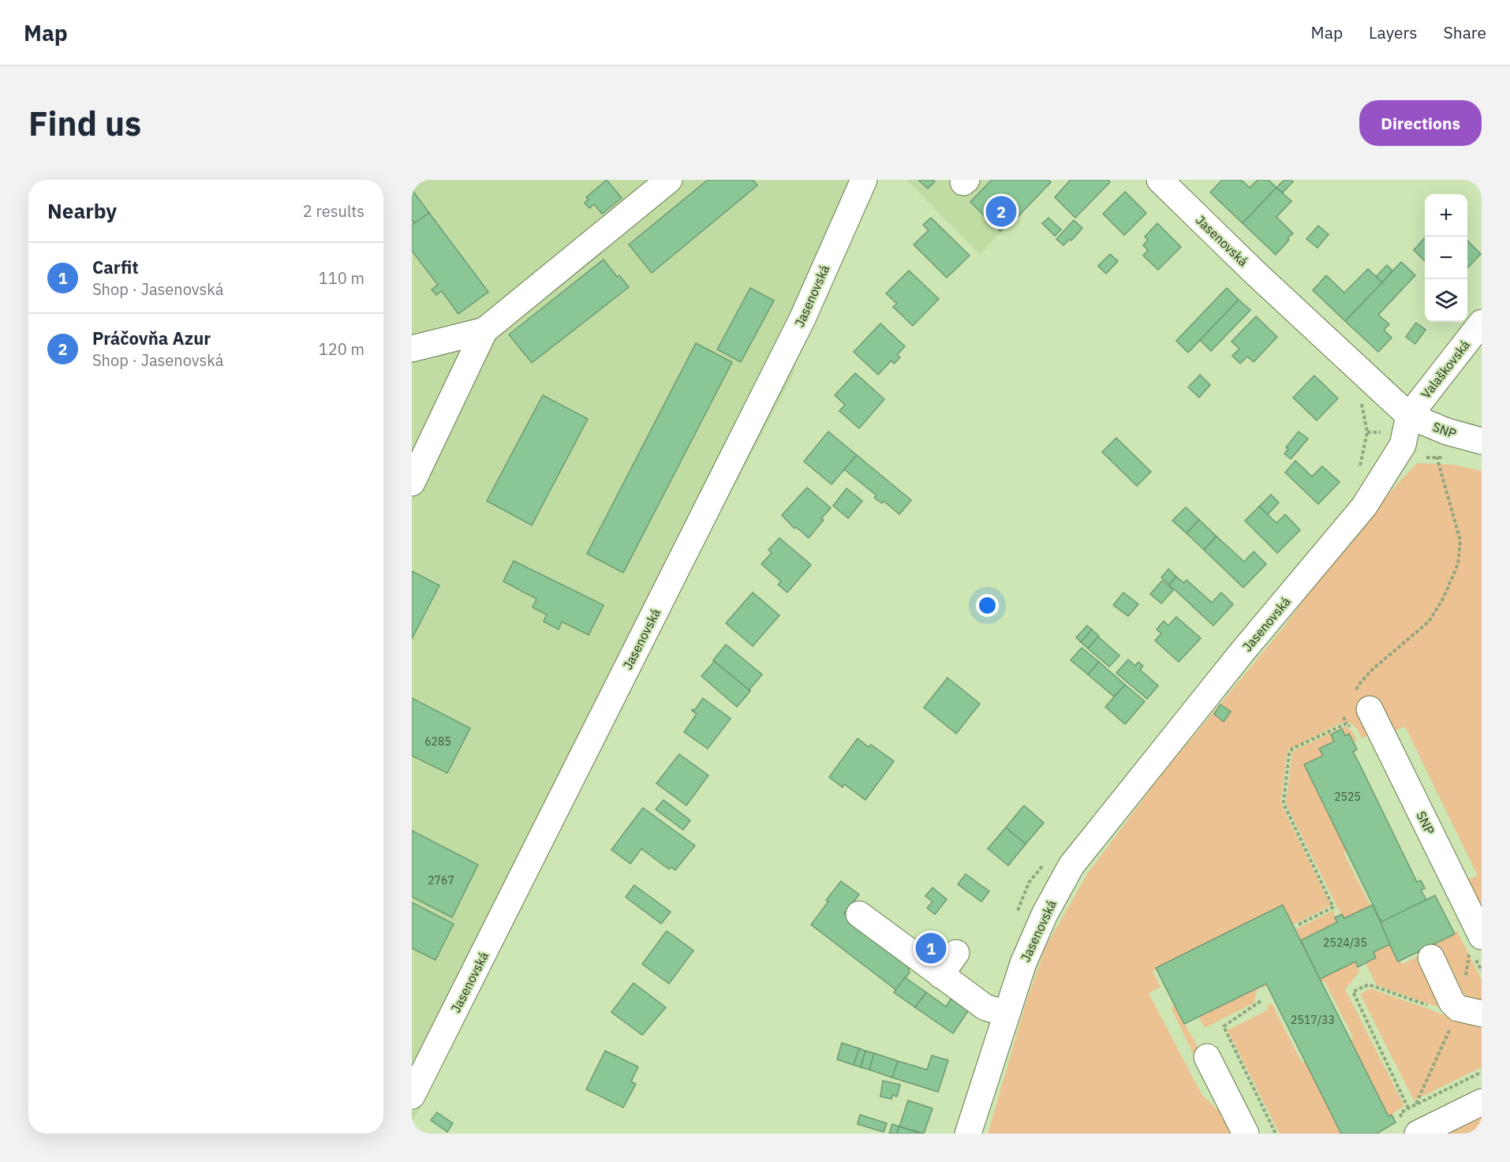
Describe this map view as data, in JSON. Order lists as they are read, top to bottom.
{
  "streets": {
    "street": ["Jasenovská", "Valaškovská", "SNP"]
  },
  "crossings": [
    ["Jasenovská", "Valaškovská"],
    ["Jasenovská", "SNP"],
    ["Valaškovská", "SNP"]
  ],
  "house_numbers": [
    "6285",
    "2525",
    "2767",
    "2524/35",
    "2517/33"
  ],
  "page": {
    "header": "Map",
    "nav": ["Map", "Layers", "Share"],
    "buttons": "Directions",
    "title": "Find us",
    "heading": ["Nearby", "2 results"],
    "map_buttons": ["+", "−"],
    "pins": ["2", "1"],
    "list": [
      {
        "mark": "1",
        "name": "Carfit",
        "note": "Shop · Jasenovská",
        "value": "110 m"
      },
      {
        "mark": "2",
        "name": "Práčovňa Azur",
        "note": "Shop · Jasenovská",
        "value": "120 m"
      }
    ]
  }
}
